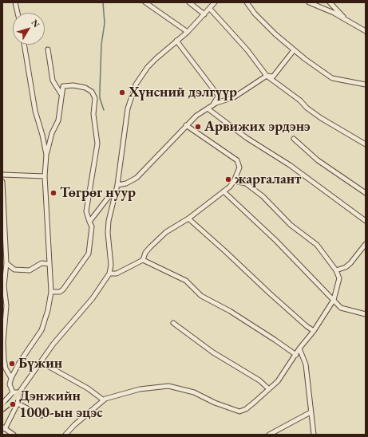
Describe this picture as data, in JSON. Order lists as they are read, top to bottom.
{
  "places": [
    "Хүнсний дэлгүүр",
    "Арвижих эрдэнэ",
    "жаргалант",
    "Төгрөг нуур",
    "Бүжин",
    "Дэнжийн 1000-ын эцэс"
  ],
  "north": "top right"
}
